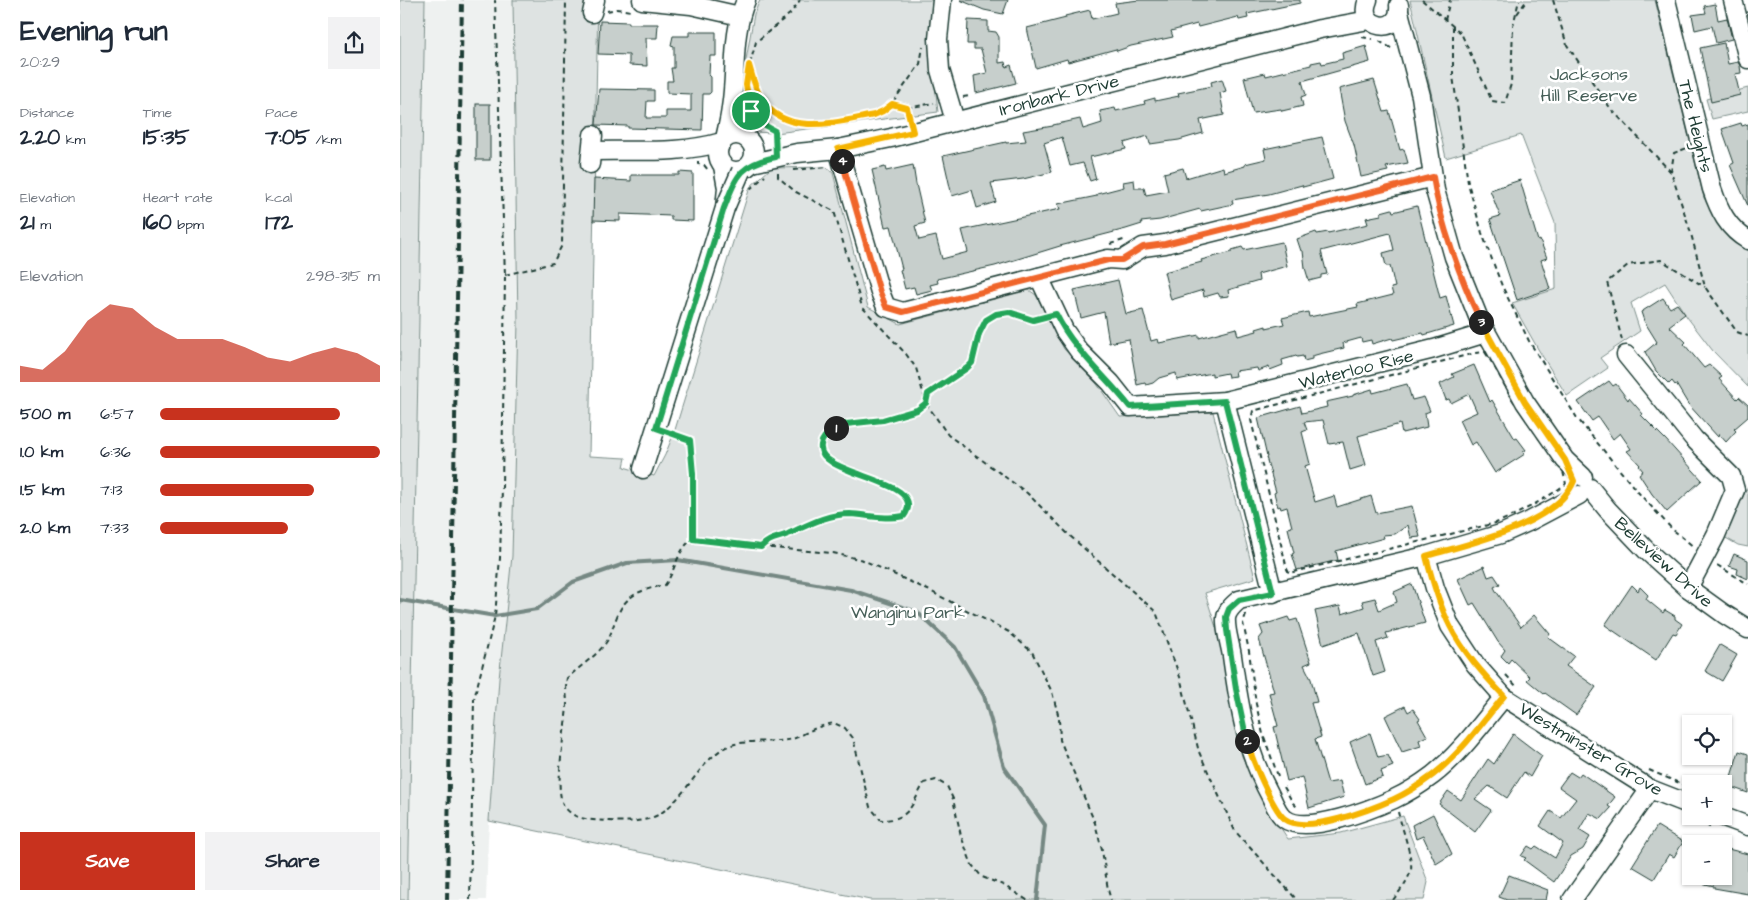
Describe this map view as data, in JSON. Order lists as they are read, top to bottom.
{
  "streets": {
    "street": [
      "Ironbark Drive",
      "The Heights",
      "Waterloo Rise",
      "Belleview Drive",
      "Westminster Grove"
    ]
  },
  "crossings": [
    ["Ironbark Drive", "Belleview Drive"],
    ["Waterloo Rise", "Belleview Drive"]
  ],
  "parks": ["Jacksons Hill Reserve", "Wanginu Park"],
  "page": {
    "heading": ["Evening run", "20:29"],
    "stats": [
      ["Distance", "2.20 km"],
      ["Time", "15:35"],
      ["Pace", "7:05 /km"],
      ["Elevation", "21 m"],
      ["Heart rate", "160 bpm"],
      ["kcal", "172"]
    ],
    "pins": [
      "4",
      "3",
      "1",
      "2"
    ],
    "chart": ["Elevation", "298–315 m"],
    "list": [
      {
        "name": "500 m",
        "note": "6:57"
      },
      {
        "name": "1.0 km",
        "note": "6:36"
      },
      {
        "name": "1.5 km",
        "note": "7:13"
      },
      {
        "name": "2.0 km",
        "note": "7:33"
      }
    ],
    "map_buttons": ["+", "−"],
    "buttons": ["Save", "Share"]
  }
}
